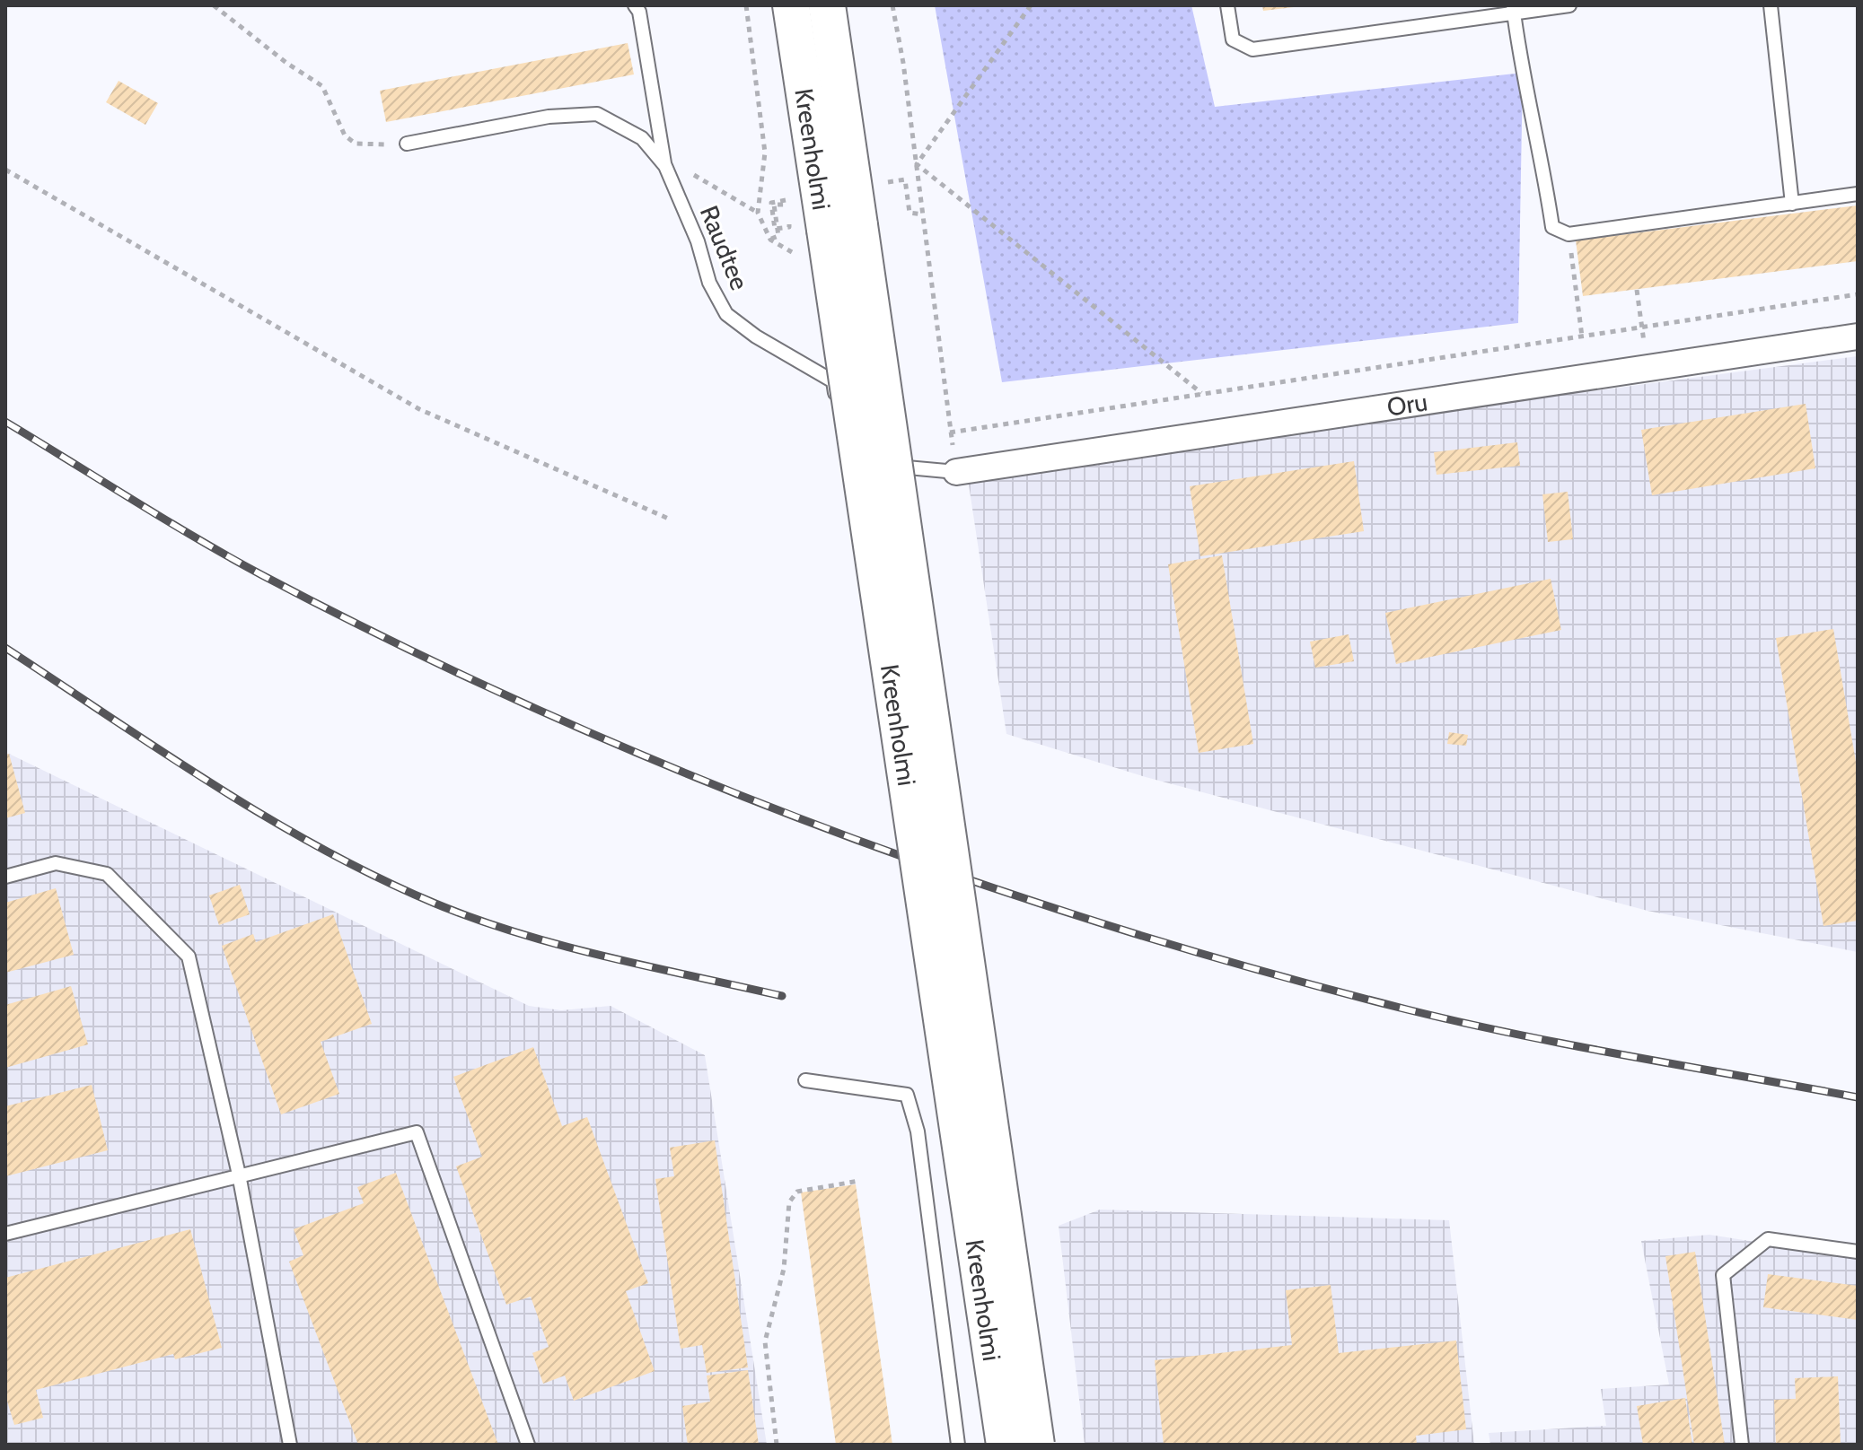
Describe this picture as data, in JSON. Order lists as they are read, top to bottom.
{
  "streets": {
    "main road": ["Kreenholmi"],
    "street": ["Oru"],
    "lane": ["Raudtee"]
  },
  "crossings": [
    ["Raudtee", "Oru"]
  ]
}
